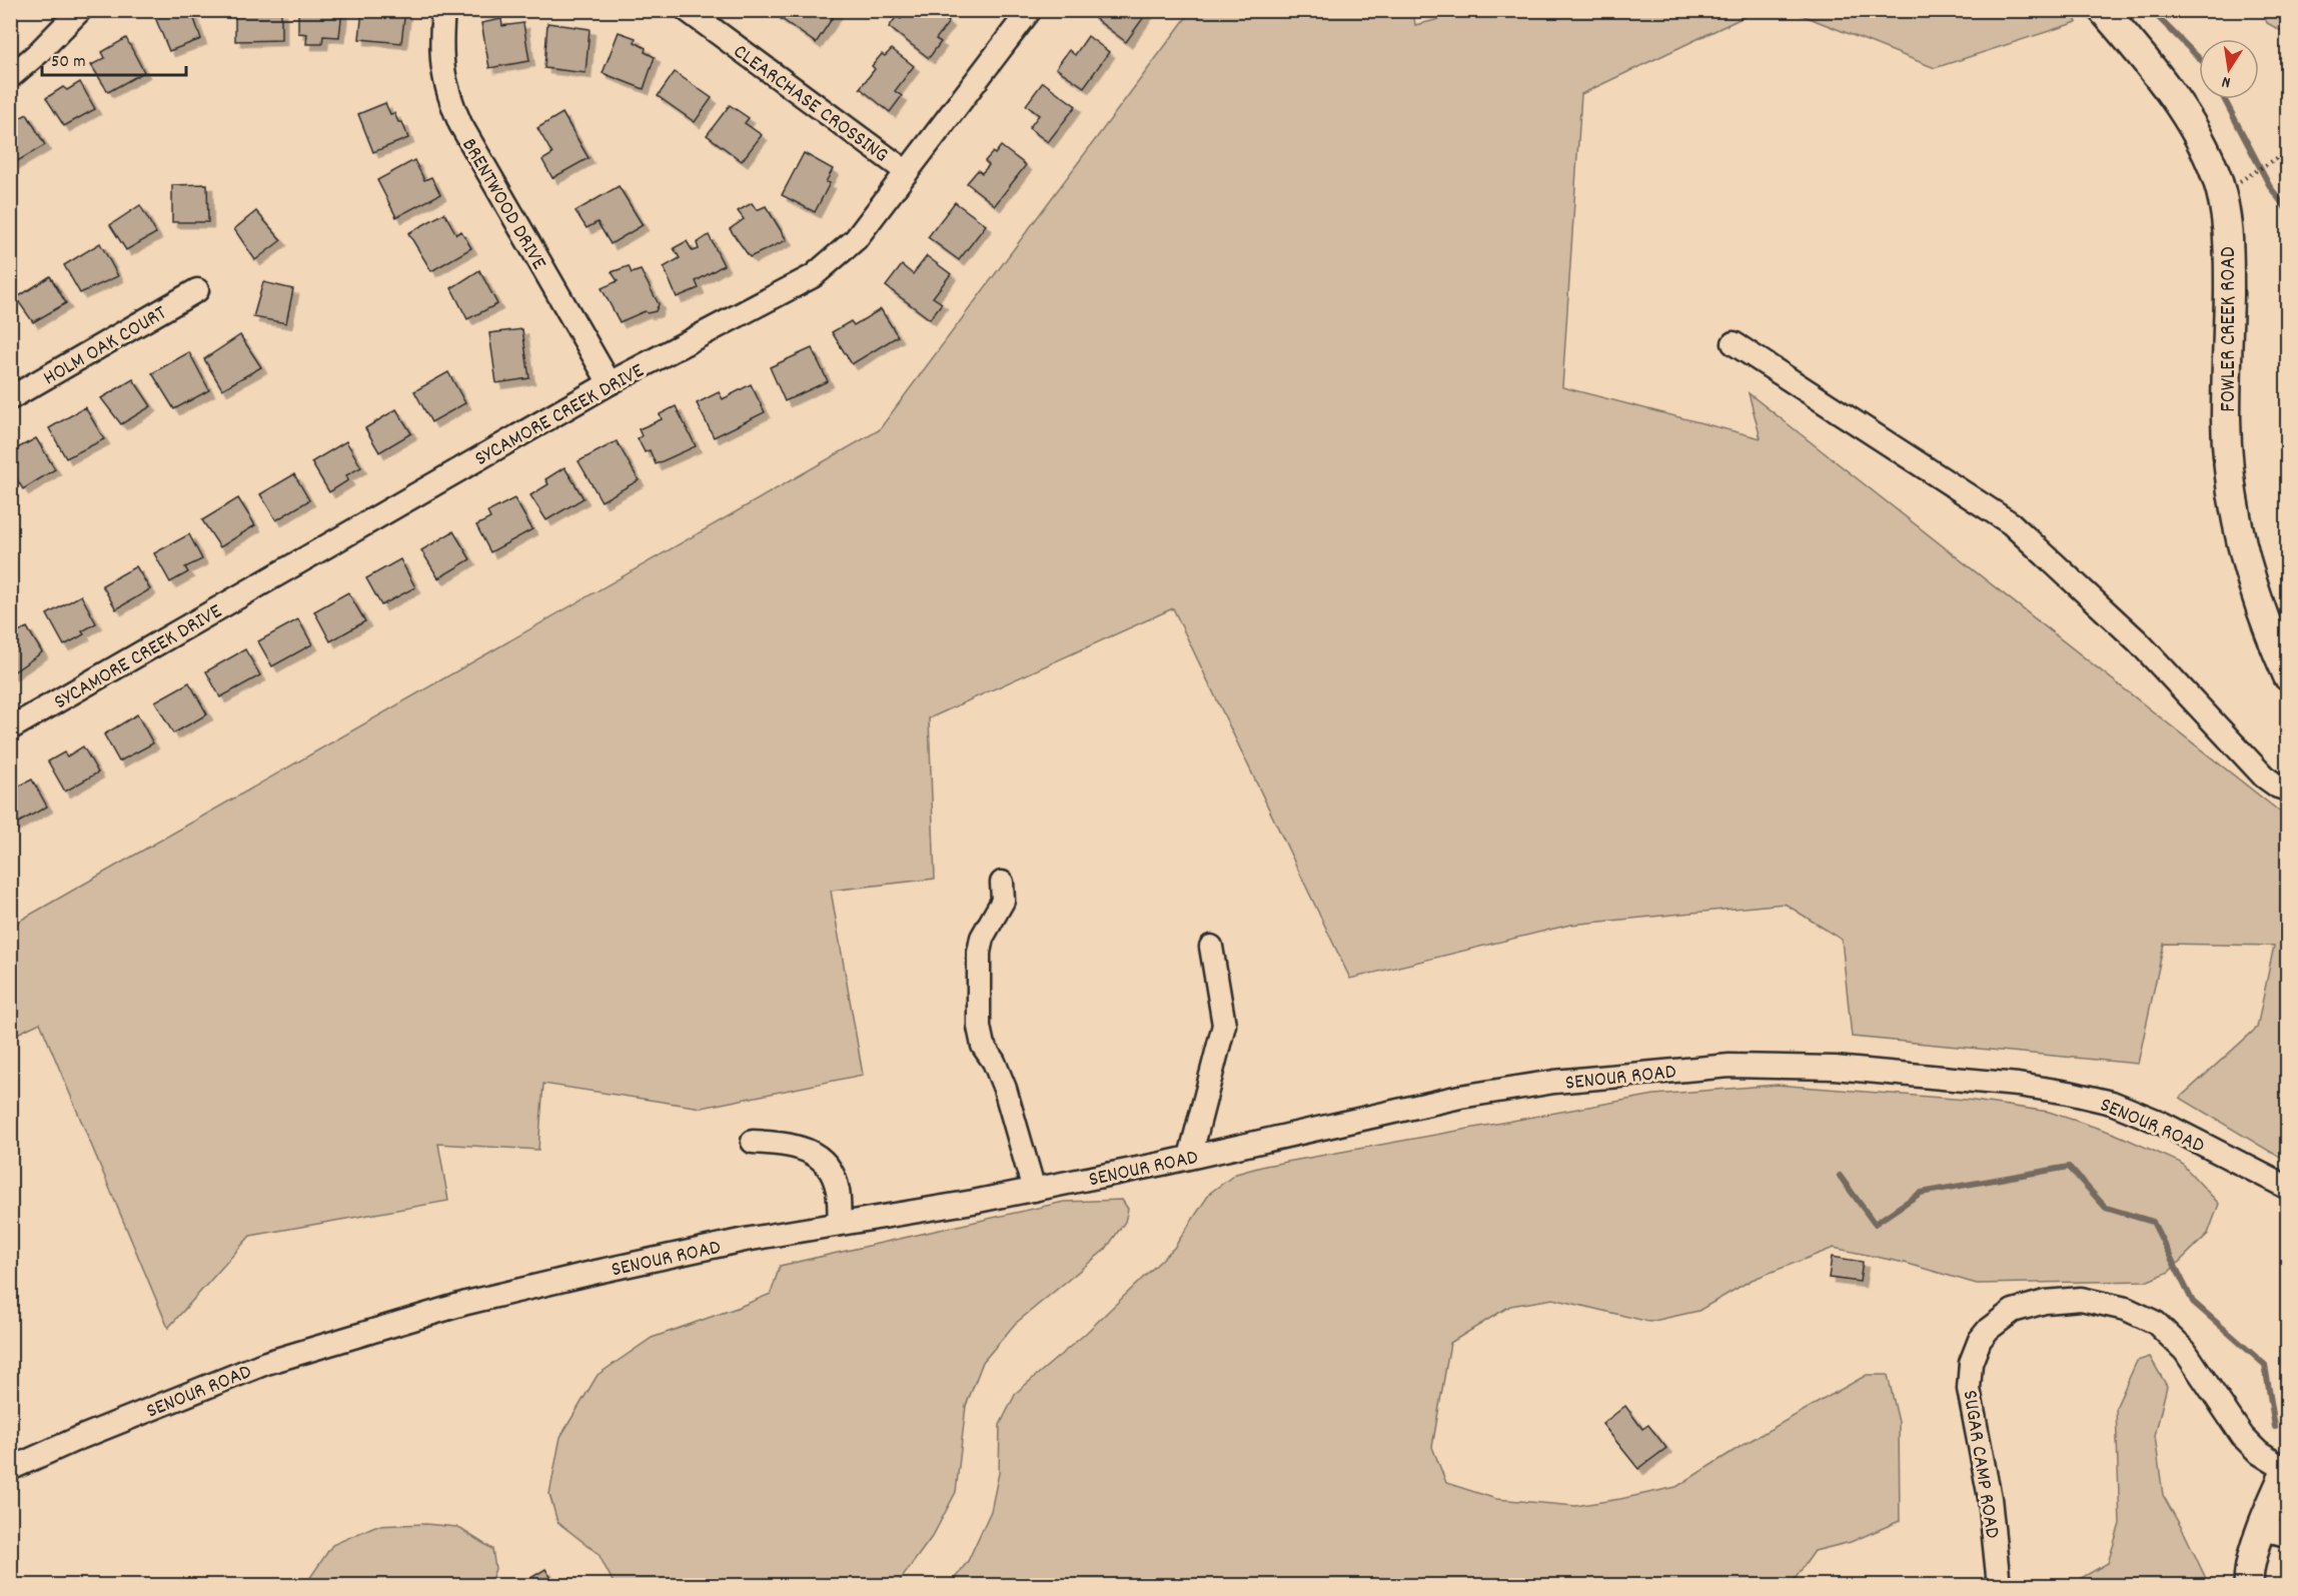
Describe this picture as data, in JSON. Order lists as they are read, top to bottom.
{
  "streets": {
    "main road": ["FOWLER CREEK ROAD"],
    "street": [
      "CLEARCHASE CROSSING",
      "BRENTWOOD DRIVE",
      "HOLM OAK COURT",
      "SYCAMORE CREEK DRIVE",
      "SENOUR ROAD",
      "SUGAR CAMP ROAD"
    ]
  },
  "crossings": [
    ["CLEARCHASE CROSSING", "SYCAMORE CREEK DRIVE"],
    ["BRENTWOOD DRIVE", "SYCAMORE CREEK DRIVE"]
  ],
  "scale_bar": "50 m",
  "north": "bottom"
}
